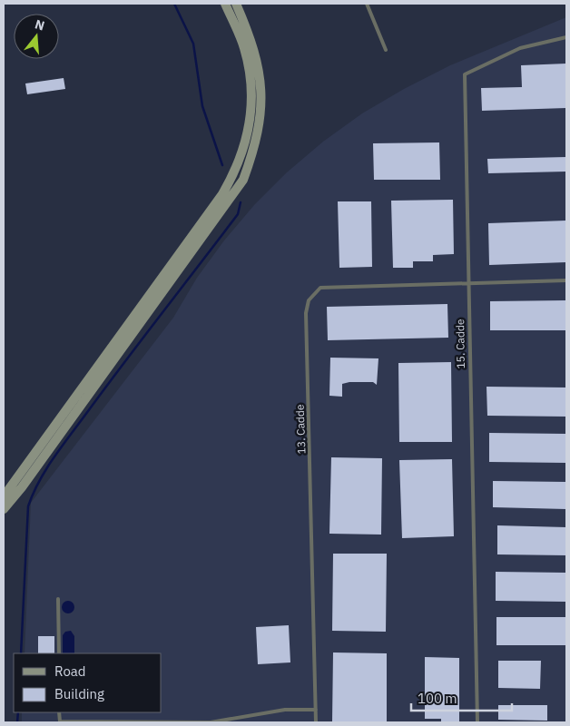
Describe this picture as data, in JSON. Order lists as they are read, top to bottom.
{
  "streets": {
    "lane": ["15. Cadde", "13. Cadde"]
  },
  "crossings": [
    ["15. Cadde", "13. Cadde"]
  ],
  "legend": ["Road", "Building"],
  "scale_bar": "100 m",
  "north": "top"
}
